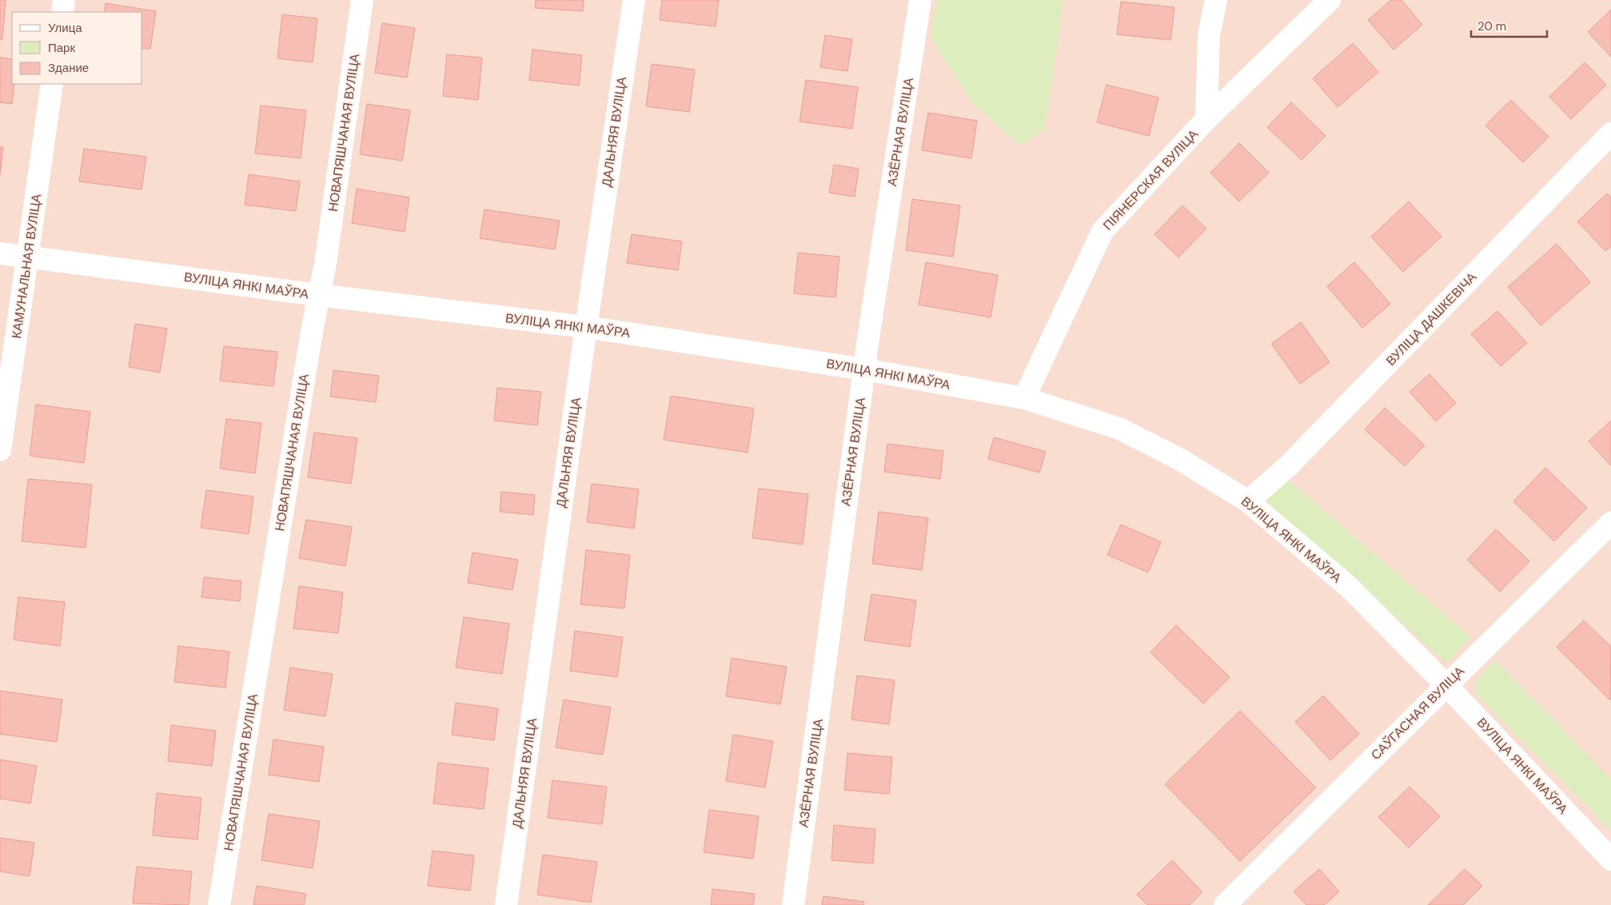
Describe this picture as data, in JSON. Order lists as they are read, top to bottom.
{
  "streets": {
    "street": [
      "ДАЛЬНЯЯ ВУЛІЦА",
      "АЗЁРНАЯ ВУЛІЦА",
      "НОВАПЯШЧАНАЯ ВУЛІЦА",
      "ПІЯНЕРСКАЯ ВУЛІЦА",
      "КАМУНАЛЬНАЯ ВУЛІЦА",
      "ВУЛІЦА ЯНКІ МАЎРА",
      "ВУЛІЦА ДАШКЕВІЧА",
      "САЎГАСНАЯ ВУЛІЦА"
    ]
  },
  "crossings": [
    ["ДАЛЬНЯЯ ВУЛІЦА", "ВУЛІЦА ЯНКІ МАЎРА"],
    ["АЗЁРНАЯ ВУЛІЦА", "ВУЛІЦА ЯНКІ МАЎРА"],
    ["НОВАПЯШЧАНАЯ ВУЛІЦА", "ВУЛІЦА ЯНКІ МАЎРА"],
    ["ПІЯНЕРСКАЯ ВУЛІЦА", "ВУЛІЦА ЯНКІ МАЎРА"],
    ["КАМУНАЛЬНАЯ ВУЛІЦА", "ВУЛІЦА ЯНКІ МАЎРА"],
    ["ВУЛІЦА ЯНКІ МАЎРА", "ВУЛІЦА ДАШКЕВІЧА"],
    ["ВУЛІЦА ЯНКІ МАЎРА", "САЎГАСНАЯ ВУЛІЦА"]
  ],
  "legend": ["Улица", "Парк", "Здание"],
  "scale_bar": "20 m"
}
